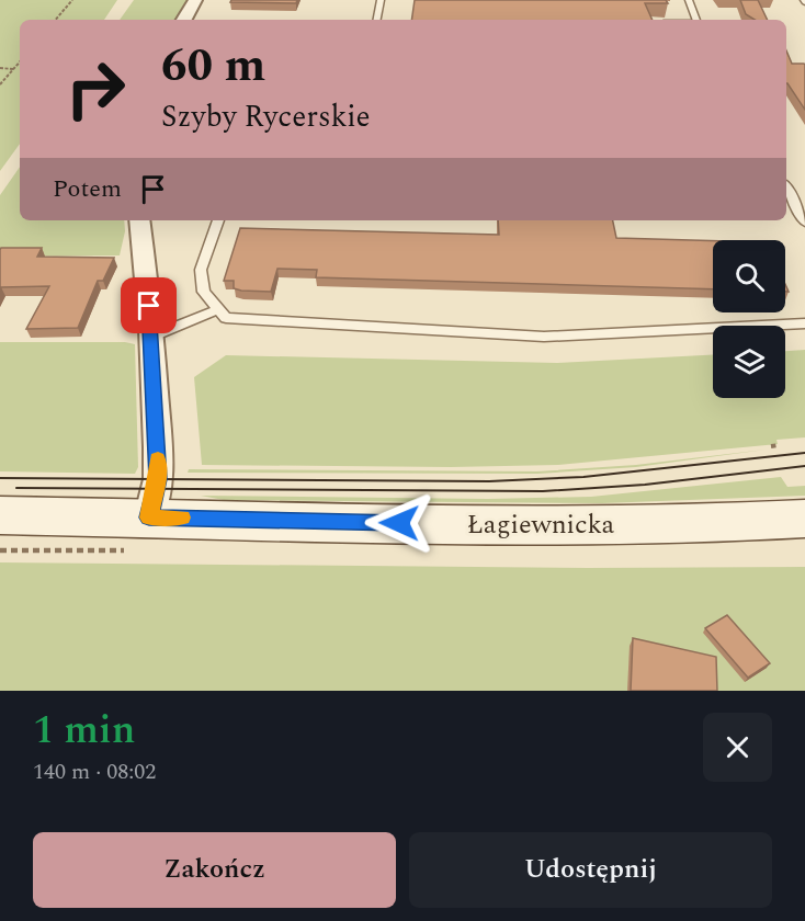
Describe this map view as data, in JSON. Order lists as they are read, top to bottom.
{
  "streets": {
    "main road": ["Łagiewnicka"]
  },
  "page": {
    "turn": ["60 m", "Szyby Rycerskie"],
    "then": "Potem",
    "heading": ["1 min", "140 m · 08:02"],
    "buttons": ["Zakończ", "Udostępnij"]
  }
}
